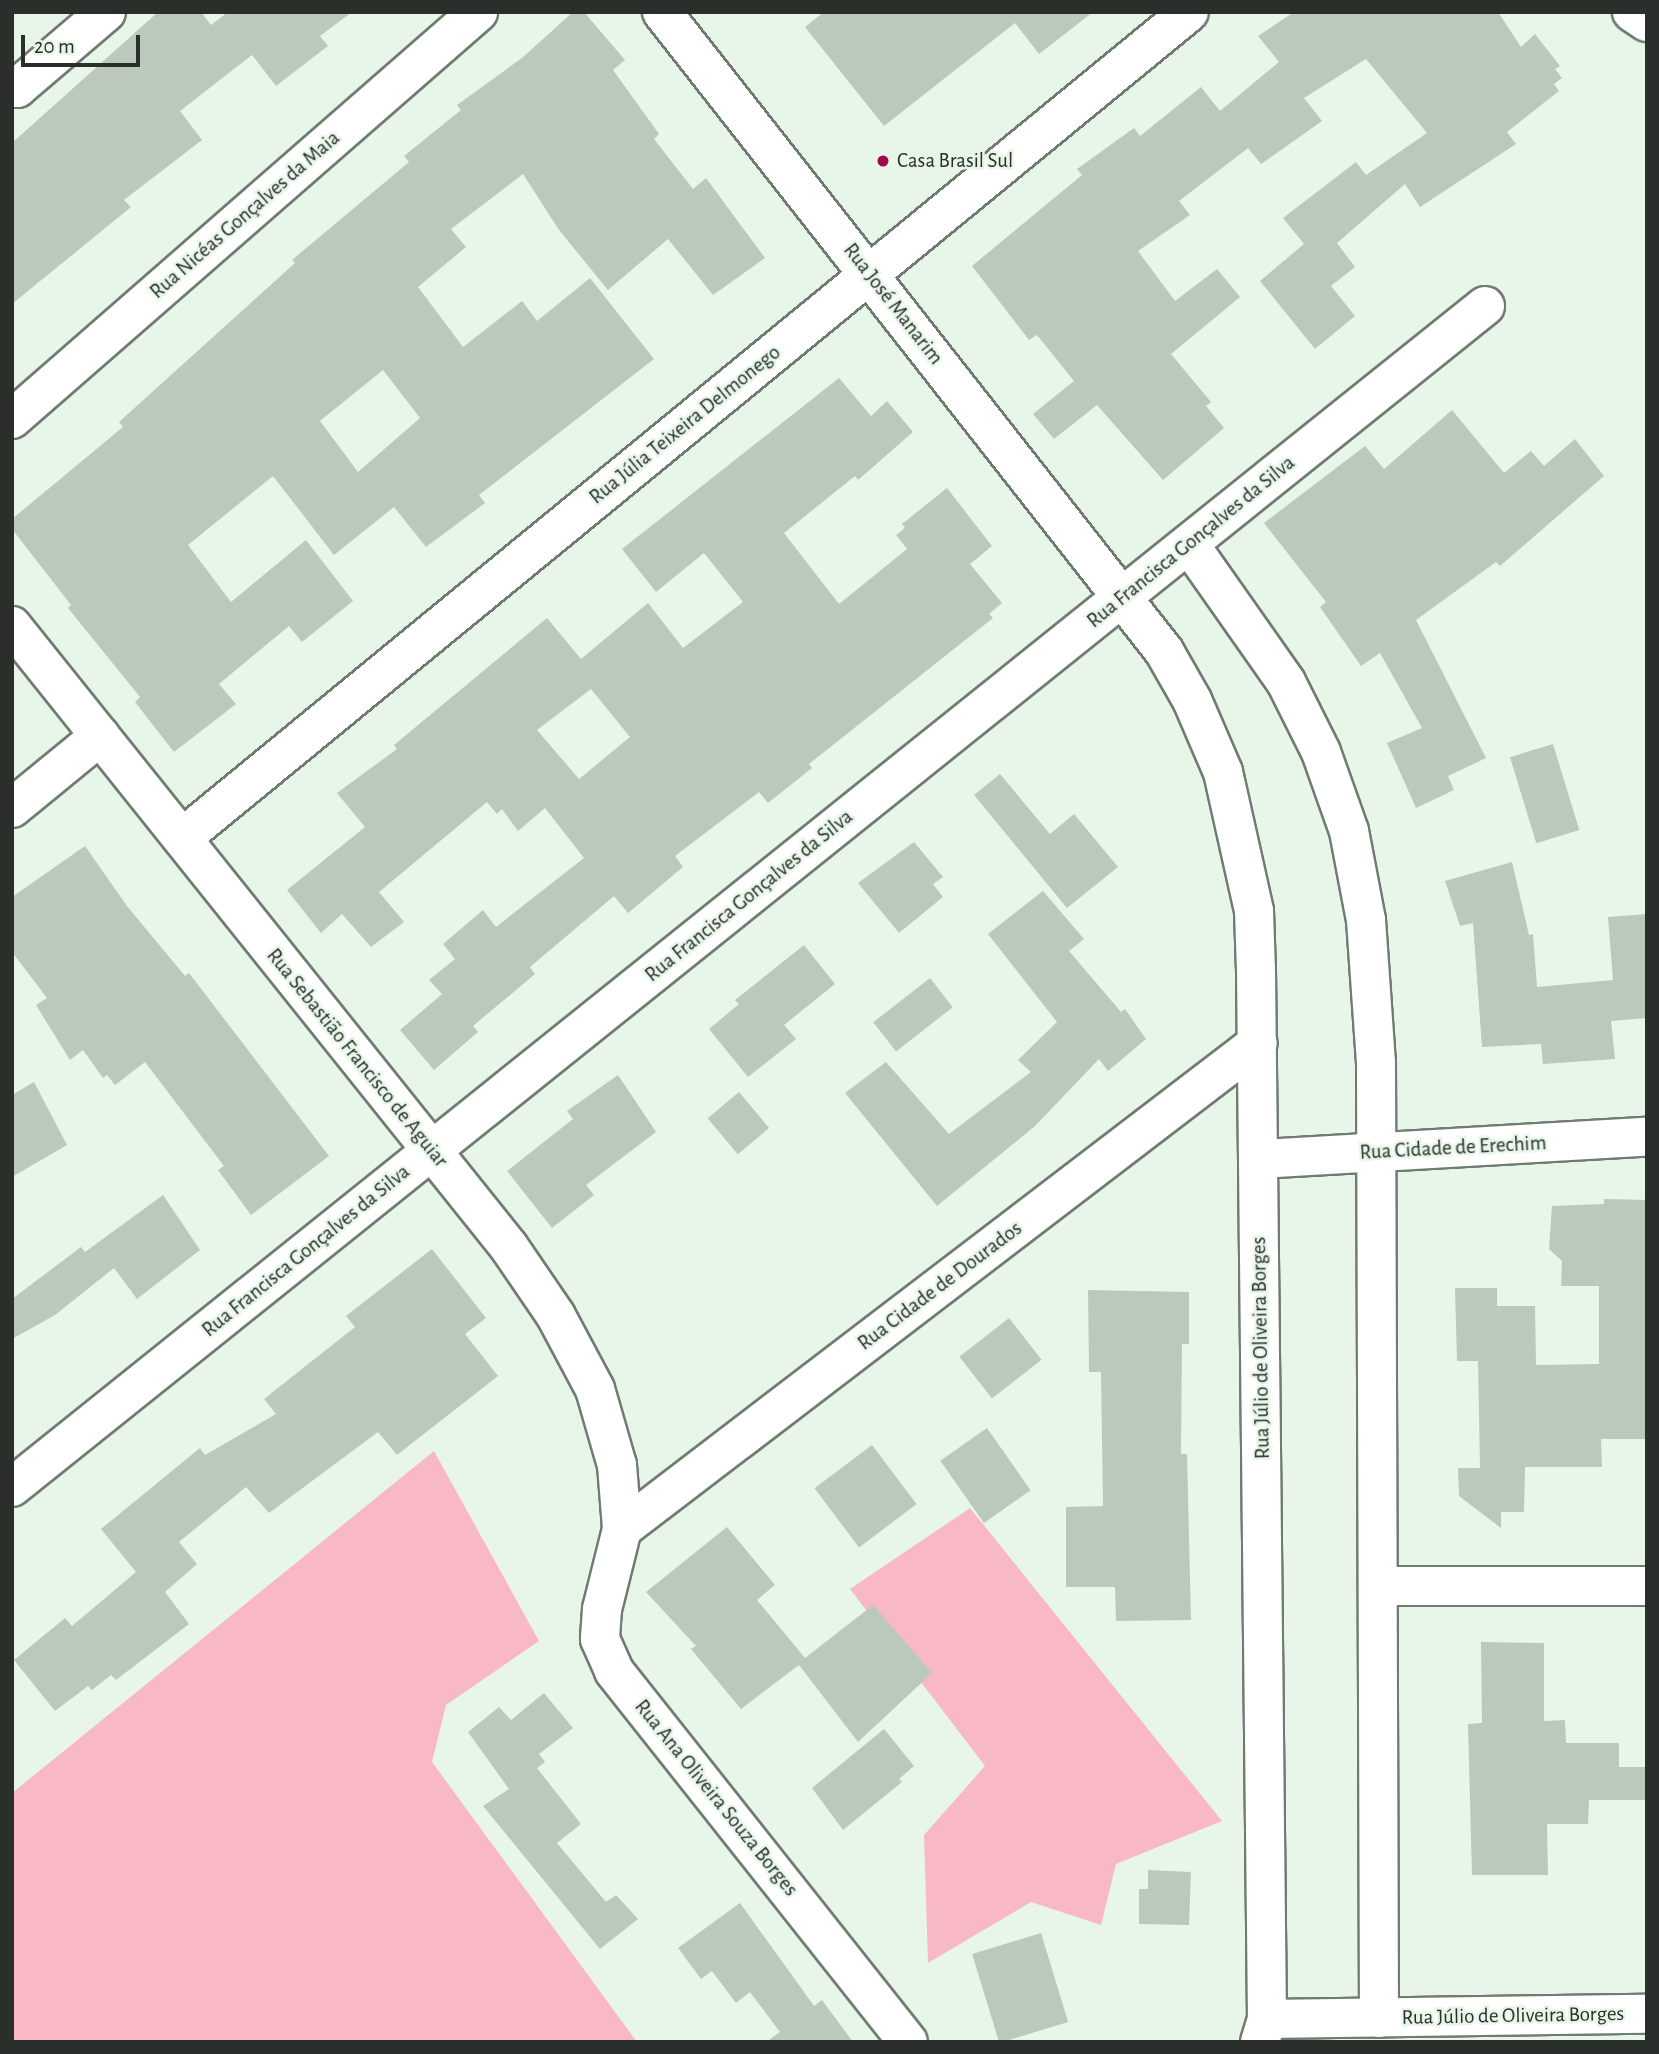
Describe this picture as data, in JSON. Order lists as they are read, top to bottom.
{
  "streets": {
    "street": [
      "Rua Nicéas Gonçalves da Maia",
      "Rua José Manarim",
      "Rua Júlia Teixeira Delmonego",
      "Rua Francisca Gonçalves da Silva",
      "Rua Sebastião Francisco de Aguiar",
      "Rua Cidade de Erechim",
      "Rua Cidade de Dourados",
      "Rua Júlio de Oliveira Borges",
      "Rua Ana Oliveira Souza Borges"
    ]
  },
  "crossings": [
    ["Rua José Manarim", "Rua Júlia Teixeira Delmonego"],
    ["Rua José Manarim", "Rua Francisca Gonçalves da Silva"],
    ["Rua José Manarim", "Rua Júlio de Oliveira Borges"],
    ["Rua Júlia Teixeira Delmonego", "Rua Sebastião Francisco de Aguiar"],
    ["Rua Francisca Gonçalves da Silva", "Rua Sebastião Francisco de Aguiar"],
    ["Rua Francisca Gonçalves da Silva", "Rua Júlio de Oliveira Borges"],
    ["Rua Sebastião Francisco de Aguiar", "Rua Cidade de Dourados"],
    ["Rua Sebastião Francisco de Aguiar", "Rua Ana Oliveira Souza Borges"],
    ["Rua Cidade de Erechim", "Rua Júlio de Oliveira Borges"],
    ["Rua Cidade de Dourados", "Rua Júlio de Oliveira Borges"],
    ["Rua Cidade de Dourados", "Rua Ana Oliveira Souza Borges"]
  ],
  "places": ["Casa Brasil Sul"],
  "scale_bar": "20 m"
}
